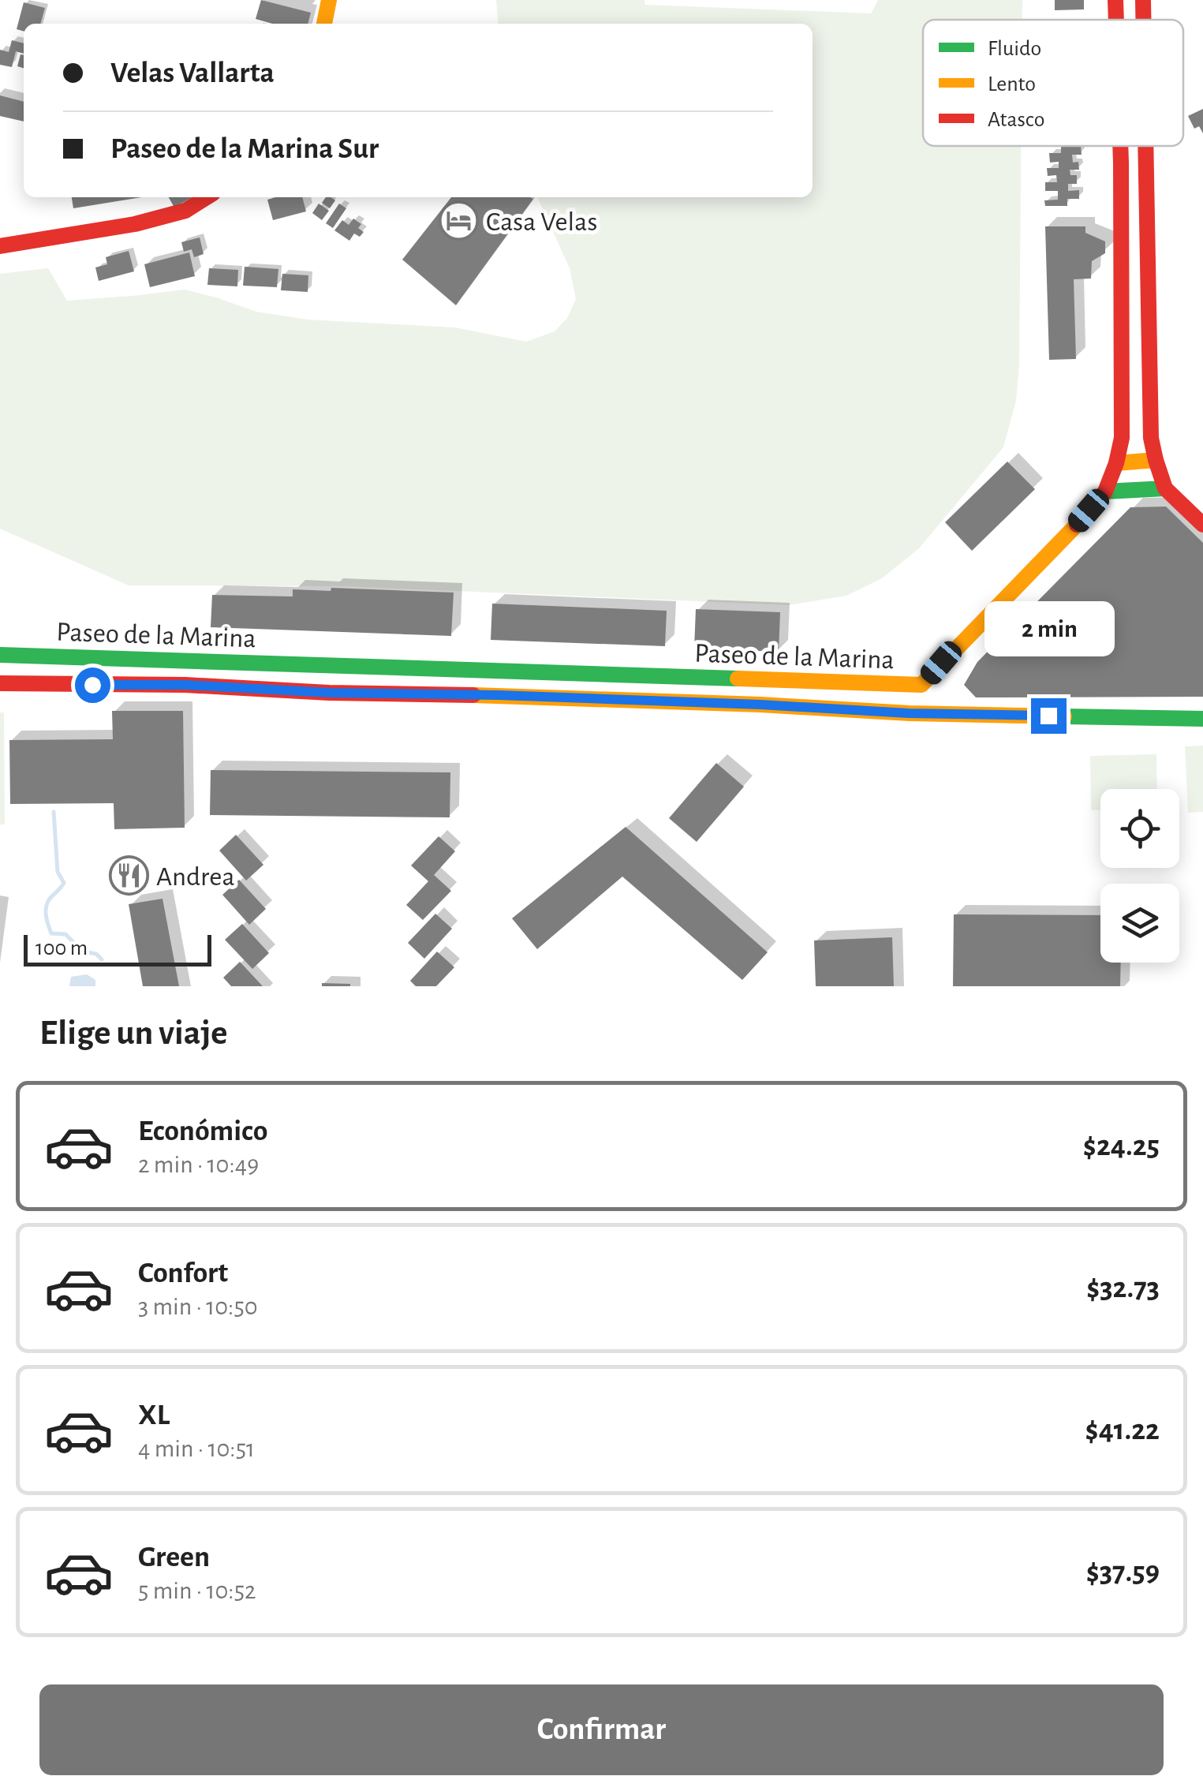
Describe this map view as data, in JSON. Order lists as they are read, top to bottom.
{
  "streets": {
    "street": ["Paseo de la Marina"]
  },
  "places": {
    "hotel": ["Casa Velas"],
    "restaurant": ["Andrea"]
  },
  "legend": ["Fluido", "Lento", "Atasco"],
  "scale_bar": "100 m",
  "page": {
    "banner": ["Velas Vallarta", "Paseo de la Marina Sur"],
    "bubble": "2 min",
    "scale": "100 m",
    "heading": "Elige un viaje",
    "list": [
      {
        "name": "Económico",
        "note": "2 min · 10:49",
        "value": "$24.25"
      },
      {
        "name": "Confort",
        "note": "3 min · 10:50",
        "value": "$32.73"
      },
      {
        "name": "XL",
        "note": "4 min · 10:51",
        "value": "$41.22"
      },
      {
        "name": "Green",
        "note": "5 min · 10:52",
        "value": "$37.59"
      }
    ],
    "buttons": "Confirmar"
  }
}
